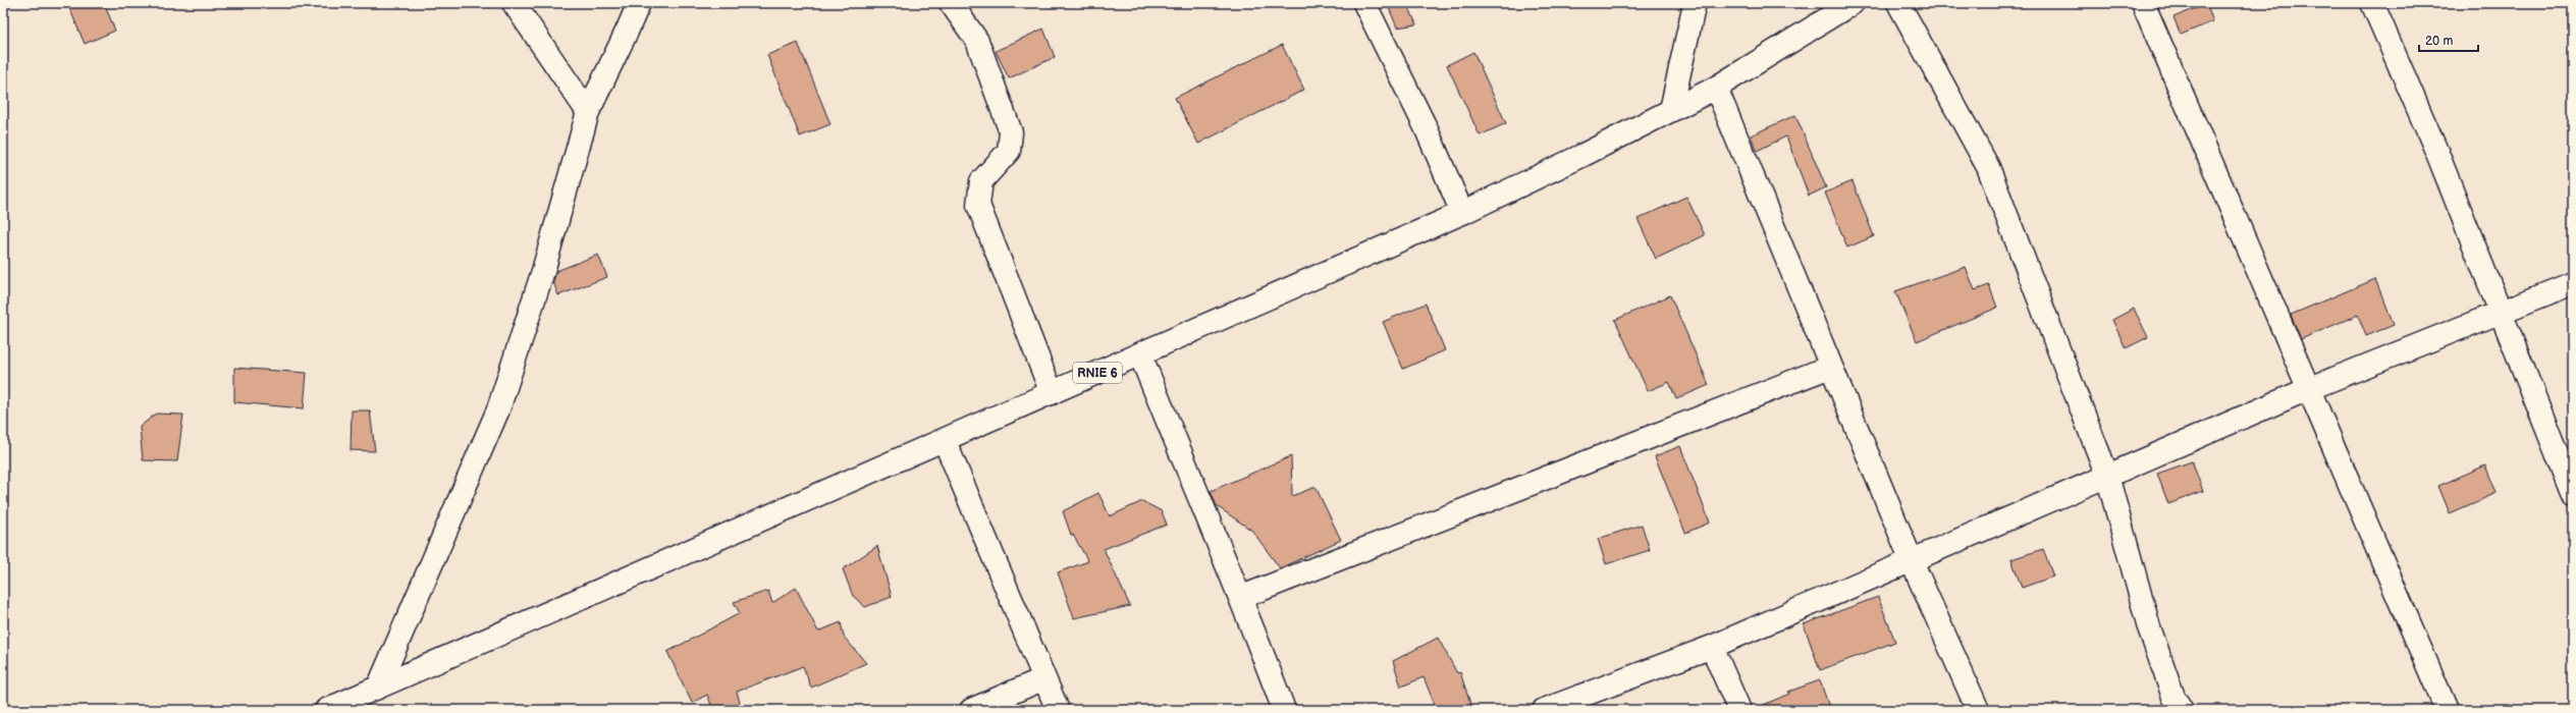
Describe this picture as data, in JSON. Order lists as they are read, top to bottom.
{
  "streets": {
    "street": ["RNIE 6"]
  },
  "scale_bar": "20 m"
}
